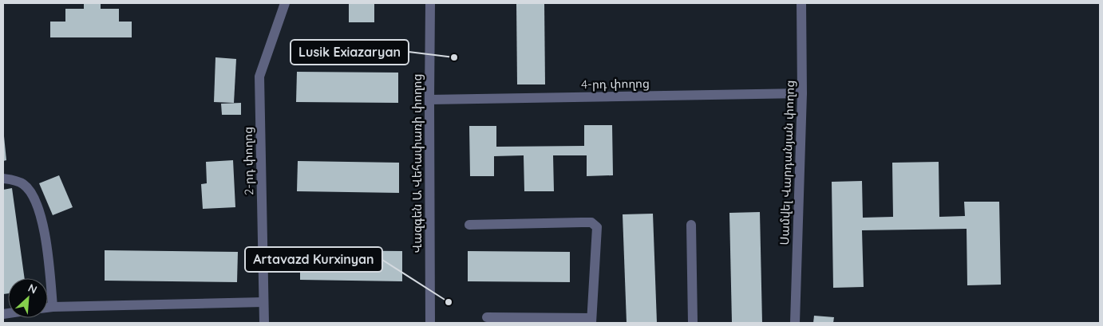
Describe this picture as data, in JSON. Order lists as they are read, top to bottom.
{
  "streets": {
    "street": [
      "4-րդ փողոց",
      "2-րդ փողոց",
      "Սամվել Վարդանյան փողոց",
      "Վազգեն Ա Վեհափառի փողոց"
    ]
  },
  "crossings": [
    ["4-րդ փողոց", "Սամվել Վարդանյան փողոց"],
    ["4-րդ փողոց", "Վազգեն Ա Վեհափառի փողոց"]
  ],
  "places": ["Lusik Exiazaryan", "Artavazd Kurxinyan"],
  "north": "top right"
}
